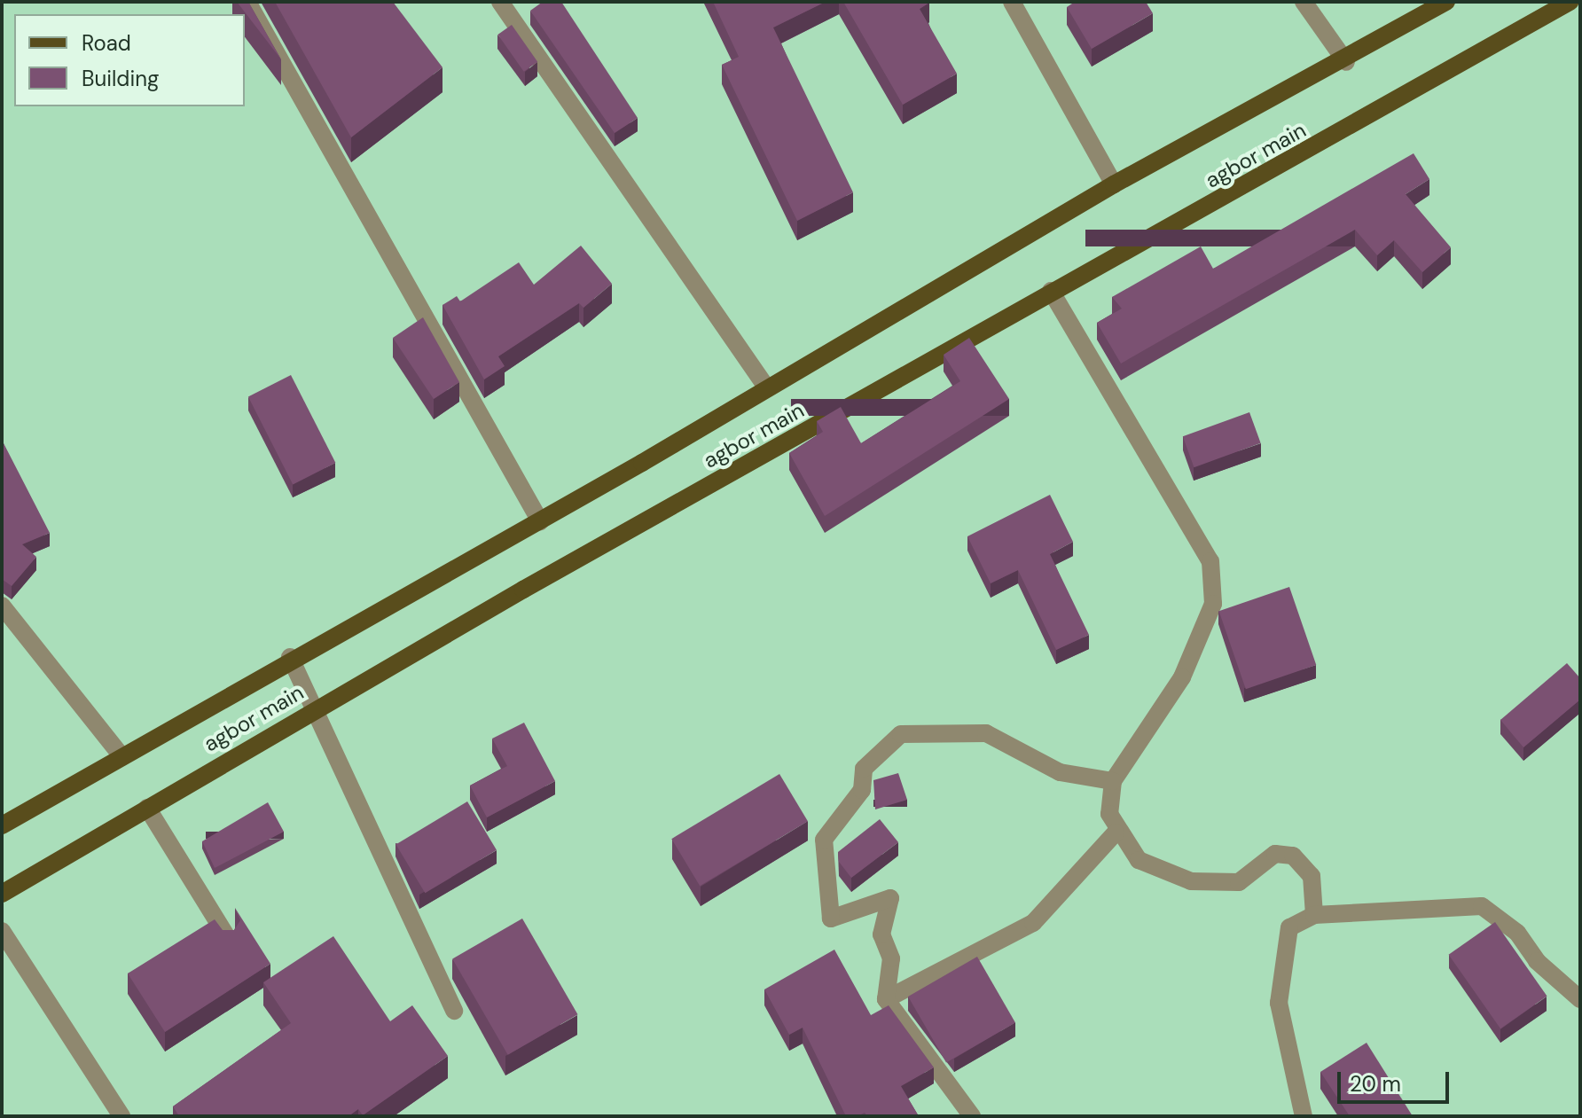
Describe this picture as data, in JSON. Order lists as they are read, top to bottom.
{
  "streets": {
    "main road": ["agbor main"]
  },
  "legend": ["Road", "Building"],
  "scale_bar": "20 m"
}
